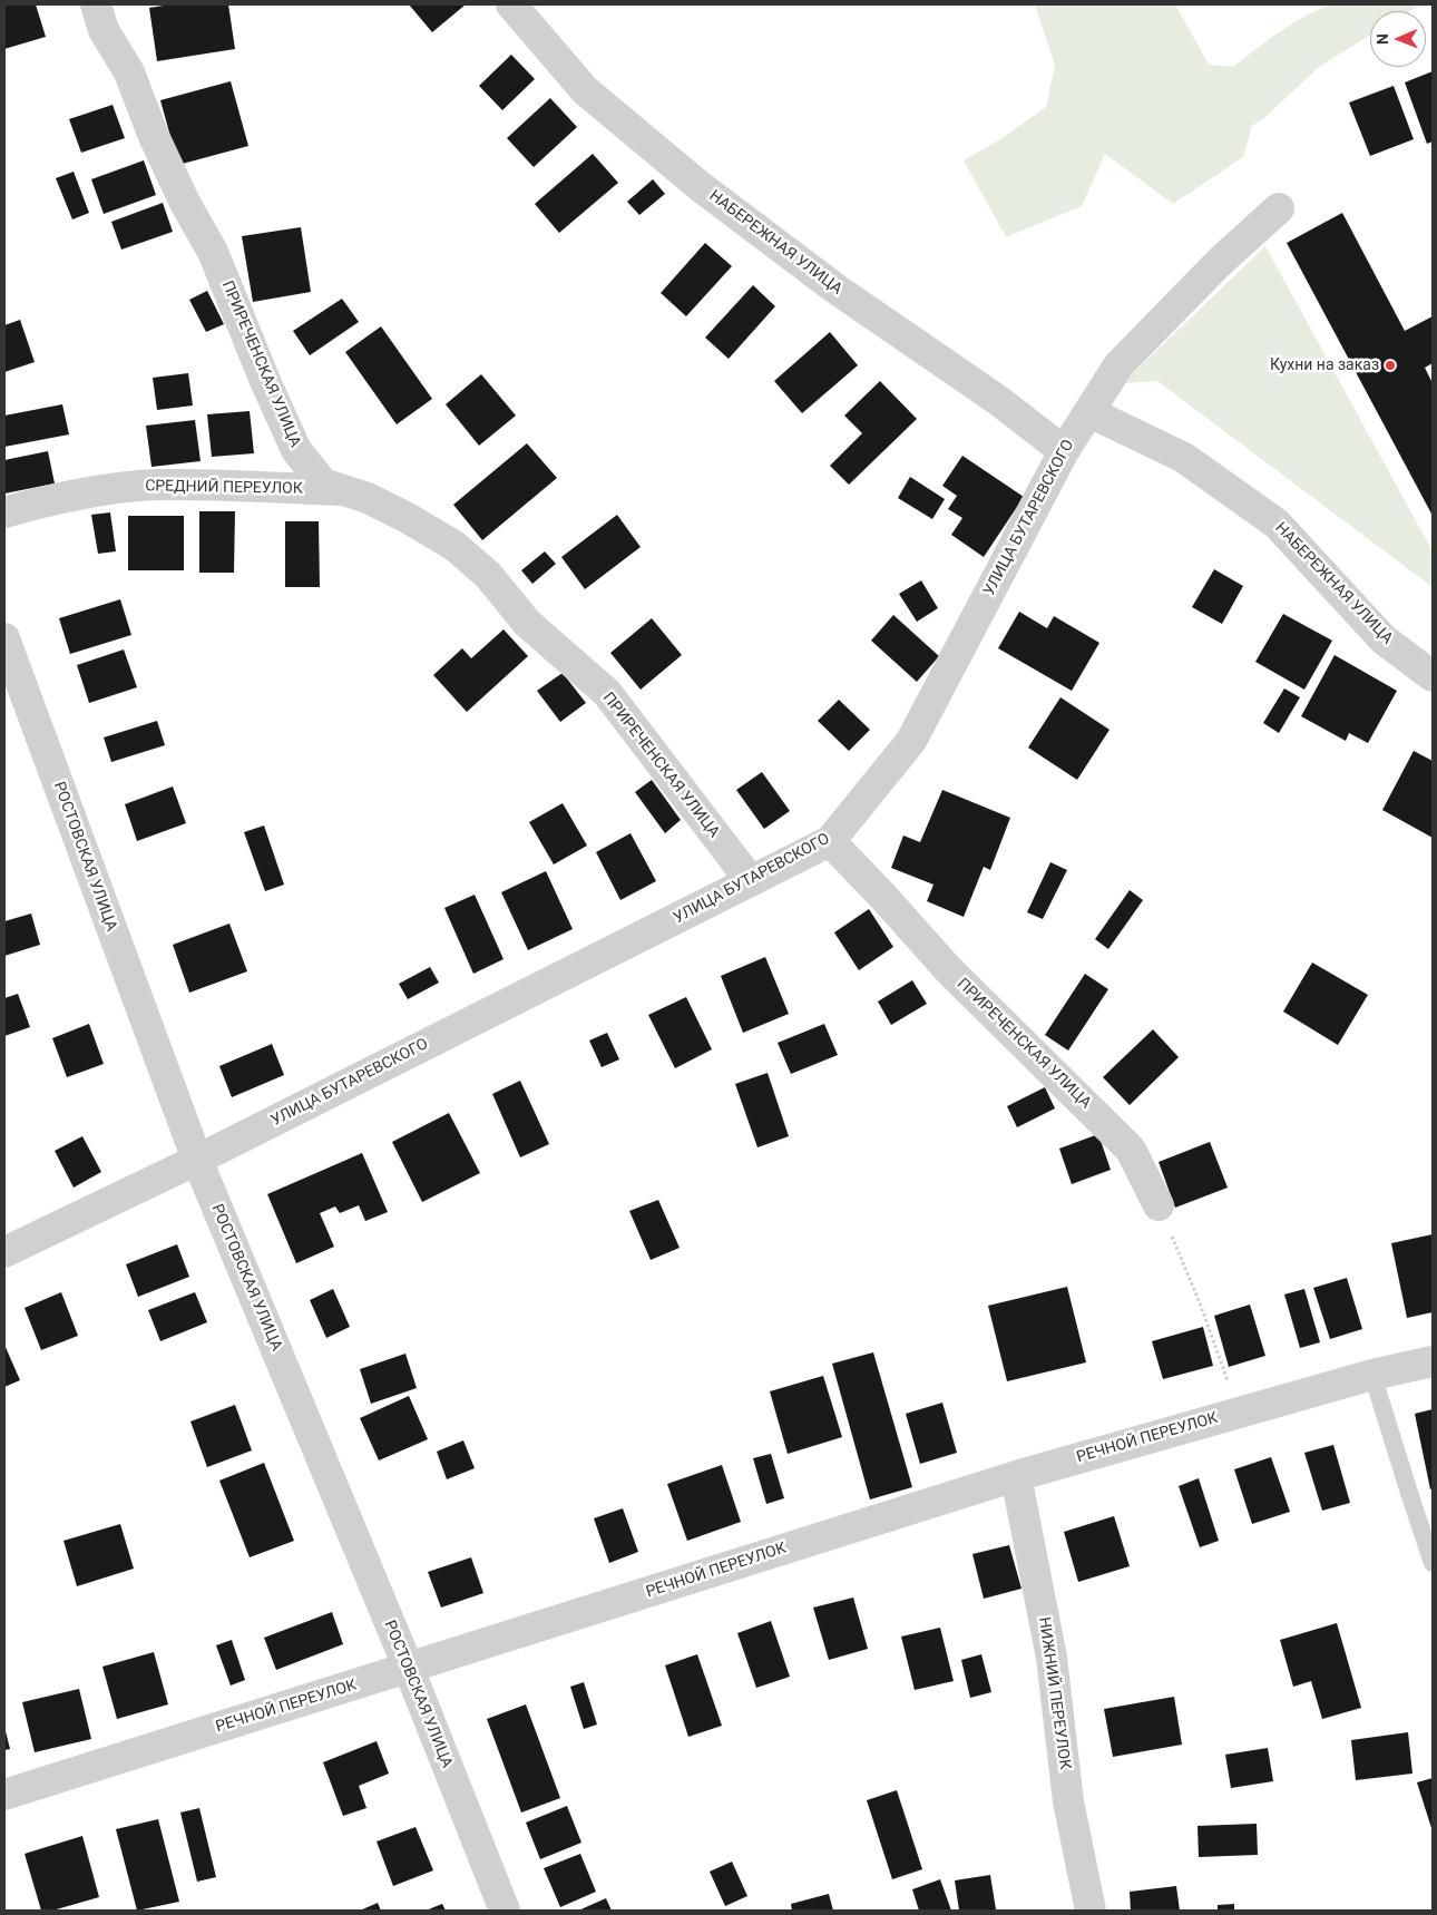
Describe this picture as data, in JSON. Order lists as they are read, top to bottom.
{
  "streets": {
    "street": [
      "НАБЕРЕЖНАЯ УЛИЦА",
      "ПРИРЕЧЕНСКАЯ УЛИЦА",
      "СРЕДНИЙ ПЕРЕУЛОК",
      "УЛИЦА БУТАРЕВСКОГО",
      "РОСТОВСКАЯ УЛИЦА",
      "РЕЧНОЙ ПЕРЕУЛОК",
      "НИЖНИЙ ПЕРЕУЛОК"
    ]
  },
  "crossings": [
    ["НАБЕРЕЖНАЯ УЛИЦА", "УЛИЦА БУТАРЕВСКОГО"],
    ["ПРИРЕЧЕНСКАЯ УЛИЦА", "СРЕДНИЙ ПЕРЕУЛОК"],
    ["ПРИРЕЧЕНСКАЯ УЛИЦА", "УЛИЦА БУТАРЕВСКОГО"],
    ["УЛИЦА БУТАРЕВСКОГО", "РОСТОВСКАЯ УЛИЦА"],
    ["РОСТОВСКАЯ УЛИЦА", "РЕЧНОЙ ПЕРЕУЛОК"],
    ["РЕЧНОЙ ПЕРЕУЛОК", "НИЖНИЙ ПЕРЕУЛОК"]
  ],
  "places": ["Кухни на заказ"],
  "north": "left"
}
